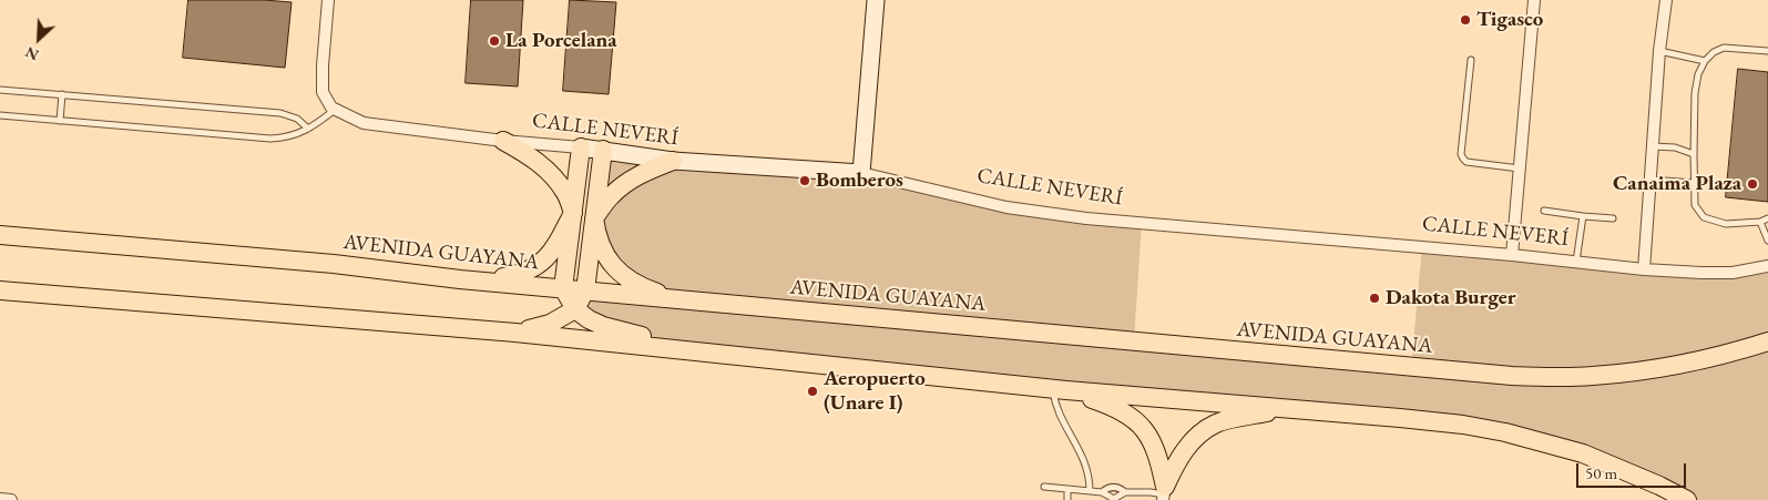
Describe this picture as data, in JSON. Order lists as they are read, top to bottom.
{
  "streets": {
    "main road": ["AVENIDA GUAYANA"],
    "street": ["CALLE NEVERÍ"]
  },
  "places": [
    "Tigasco",
    "La Porcelana",
    "Bomberos",
    "Canaima Plaza",
    "Dakota Burger",
    "Aeropuerto (Unare I)"
  ],
  "scale_bar": "50 m",
  "north": "bottom left"
}
